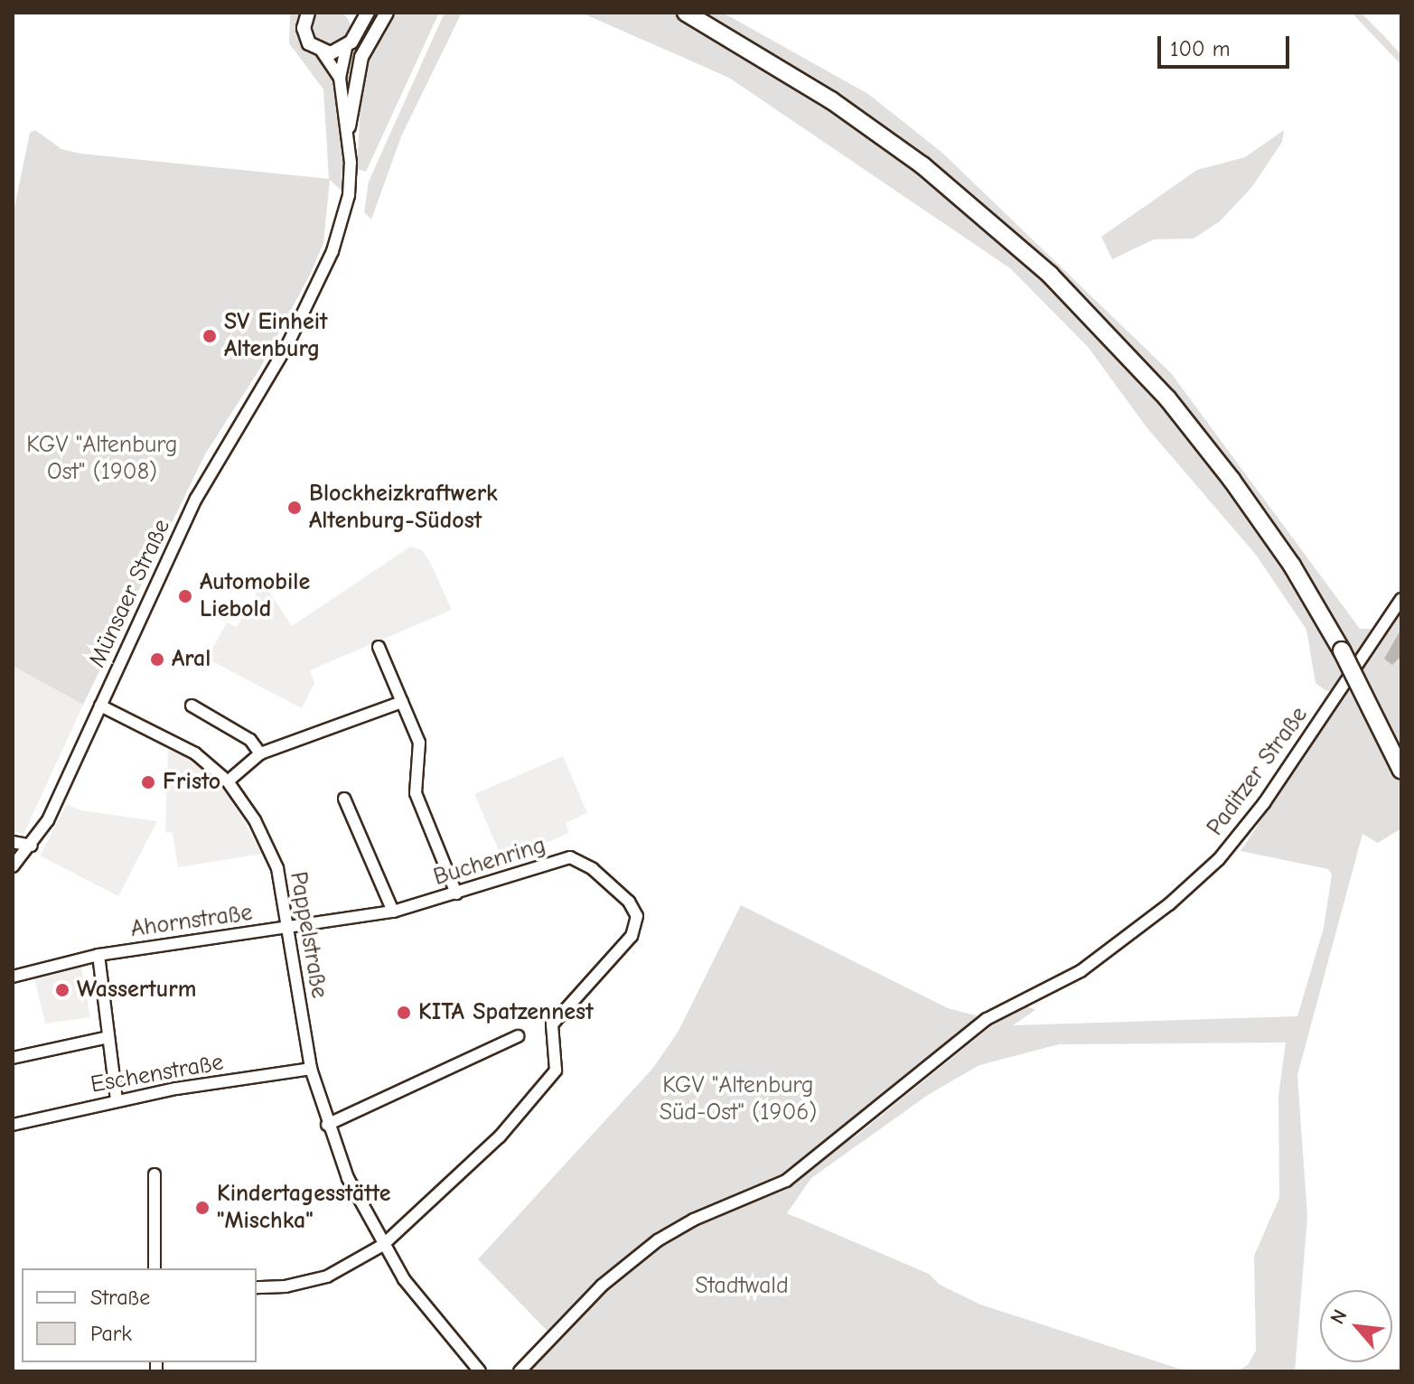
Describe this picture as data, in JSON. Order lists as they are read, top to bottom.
{
  "streets": {
    "street": [
      "Münsaer Straße",
      "Paditzer Straße",
      "Buchenring",
      "Ahornstraße",
      "Pappelstraße",
      "Eschenstraße"
    ]
  },
  "crossings": [
    ["Münsaer Straße", "Pappelstraße"],
    ["Buchenring", "Ahornstraße"],
    ["Buchenring", "Pappelstraße"],
    ["Ahornstraße", "Pappelstraße"],
    ["Pappelstraße", "Eschenstraße"]
  ],
  "parks": ["KGV \"Altenburg Ost\" (1908)", "KGV \"Altenburg Süd-Ost\" (1906)", "Stadtwald"],
  "places": [
    "SV Einheit Altenburg",
    "Blockheizkraftwerk Altenburg-Südost",
    "Automobile Liebold",
    "Aral",
    "Fristo",
    "Wasserturm",
    "KITA Spatzennest",
    "Kindertagesstätte \"Mischka\""
  ],
  "legend": ["Straße", "Park"],
  "scale_bar": "100 m",
  "north": "top left"
}
